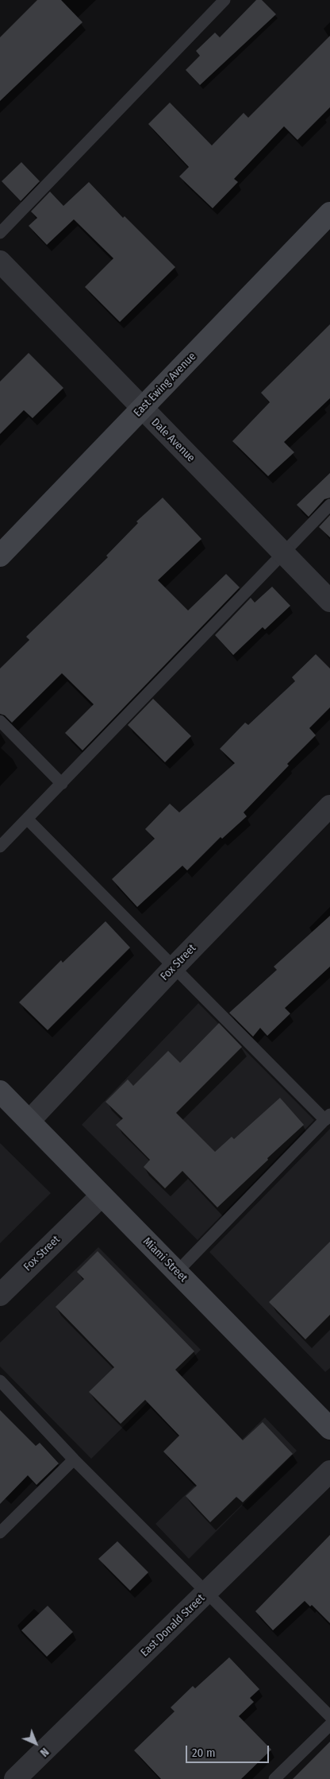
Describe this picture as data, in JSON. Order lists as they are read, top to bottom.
{
  "streets": {
    "street": [
      "East Ewing Avenue",
      "Dale Avenue",
      "Fox Street",
      "Miami Street",
      "East Donald Street"
    ]
  },
  "crossings": [
    ["East Ewing Avenue", "Dale Avenue"],
    ["Fox Street", "Miami Street"]
  ],
  "scale_bar": "20 m",
  "north": "bottom right"
}
